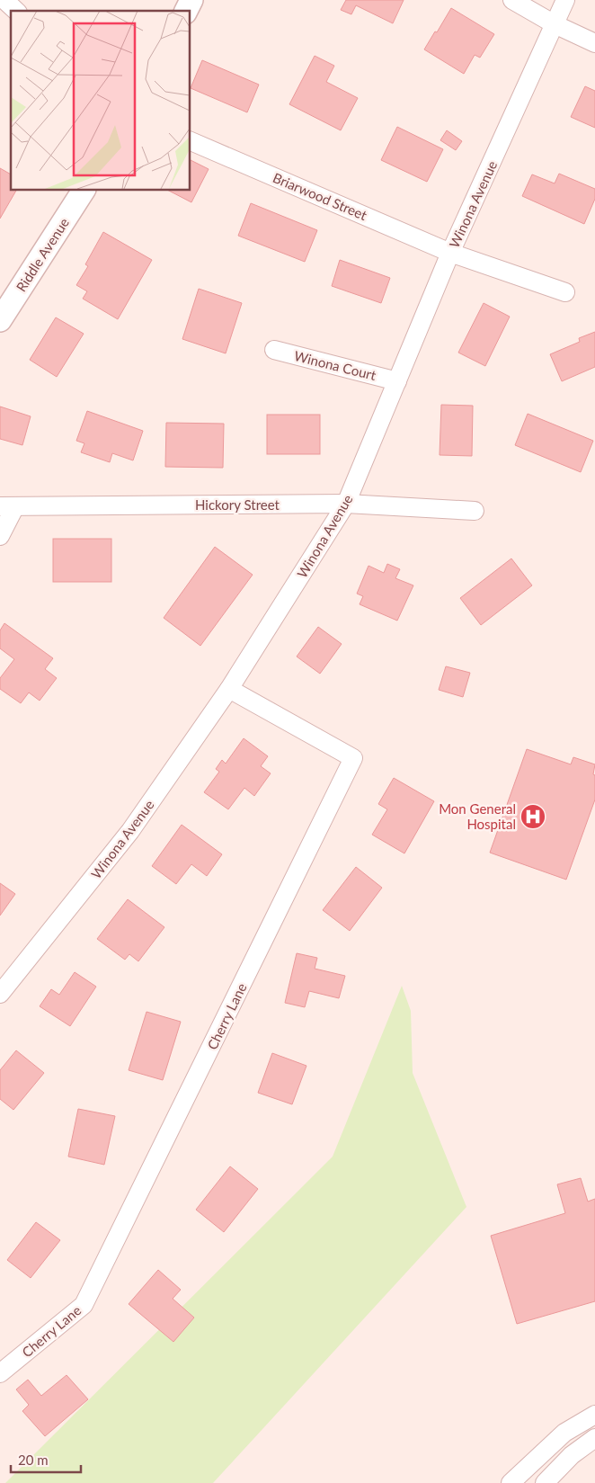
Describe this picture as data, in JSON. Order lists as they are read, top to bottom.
{
  "streets": {
    "street": [
      "Briarwood Street",
      "Winona Avenue",
      "Riddle Avenue",
      "Winona Court",
      "Hickory Street",
      "Cherry Lane"
    ]
  },
  "crossings": [
    ["Briarwood Street", "Winona Avenue"],
    ["Winona Avenue", "Winona Court"],
    ["Winona Avenue", "Hickory Street"],
    ["Winona Avenue", "Cherry Lane"]
  ],
  "places": {
    "hospital": ["Mon General Hospital"]
  },
  "scale_bar": "20 m"
}
